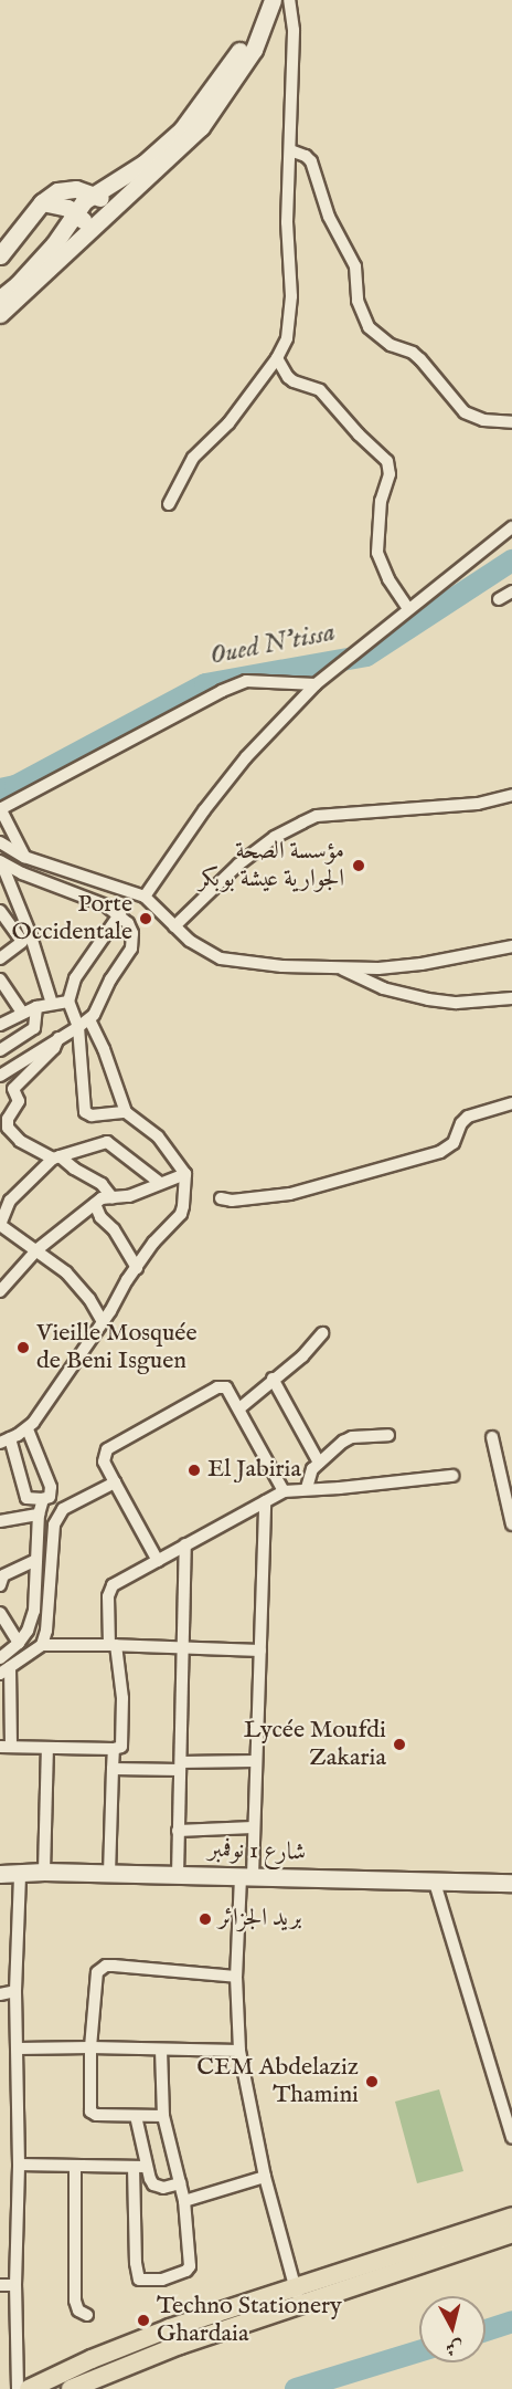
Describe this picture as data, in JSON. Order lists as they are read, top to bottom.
{
  "streets": {
    "main road": ["شارع 1 نوفمبر"]
  },
  "water": ["Oued N'tissa"],
  "places": [
    "مؤسسة الصحة الجوارية عيشة بوبكر",
    "Porte Occidentale",
    "Vieille Mosquée de Beni Isguen",
    "El Jabiria",
    "Lycée Moufdi Zakaria",
    "بريد الجزائر",
    "CEM Abdelaziz Thamini",
    "Techno Stationery Ghardaia"
  ],
  "north": "bottom"
}
